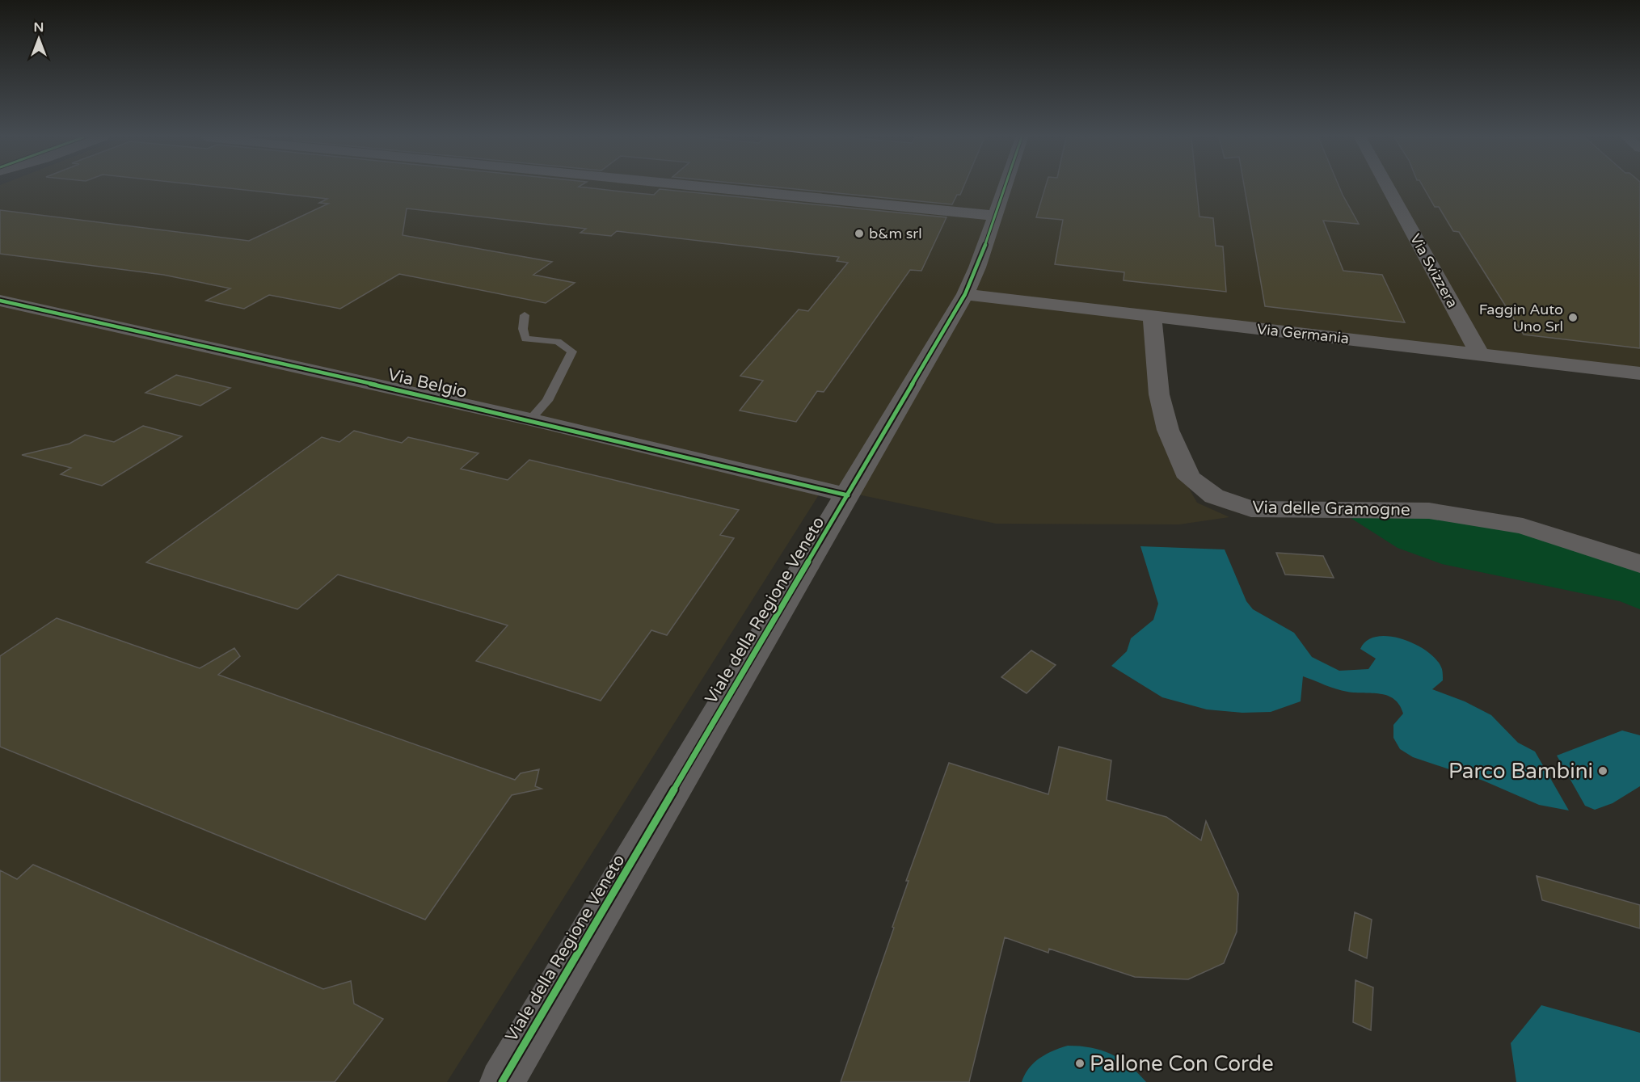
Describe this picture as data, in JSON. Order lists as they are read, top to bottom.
{
  "streets": {
    "street": [
      "Via Svizzera",
      "Via Germania",
      "Via Belgio",
      "Via delle Gramogne",
      "Viale della Regione Veneto"
    ]
  },
  "crossings": [
    ["Via Svizzera", "Via Germania"],
    ["Via Germania", "Via delle Gramogne"],
    ["Via Germania", "Viale della Regione Veneto"],
    ["Via Belgio", "Viale della Regione Veneto"]
  ],
  "places": [
    "b&m srl",
    "Faggin Auto Uno Srl",
    "Parco Bambini",
    "Pallone Con Corde"
  ],
  "north": "top"
}
